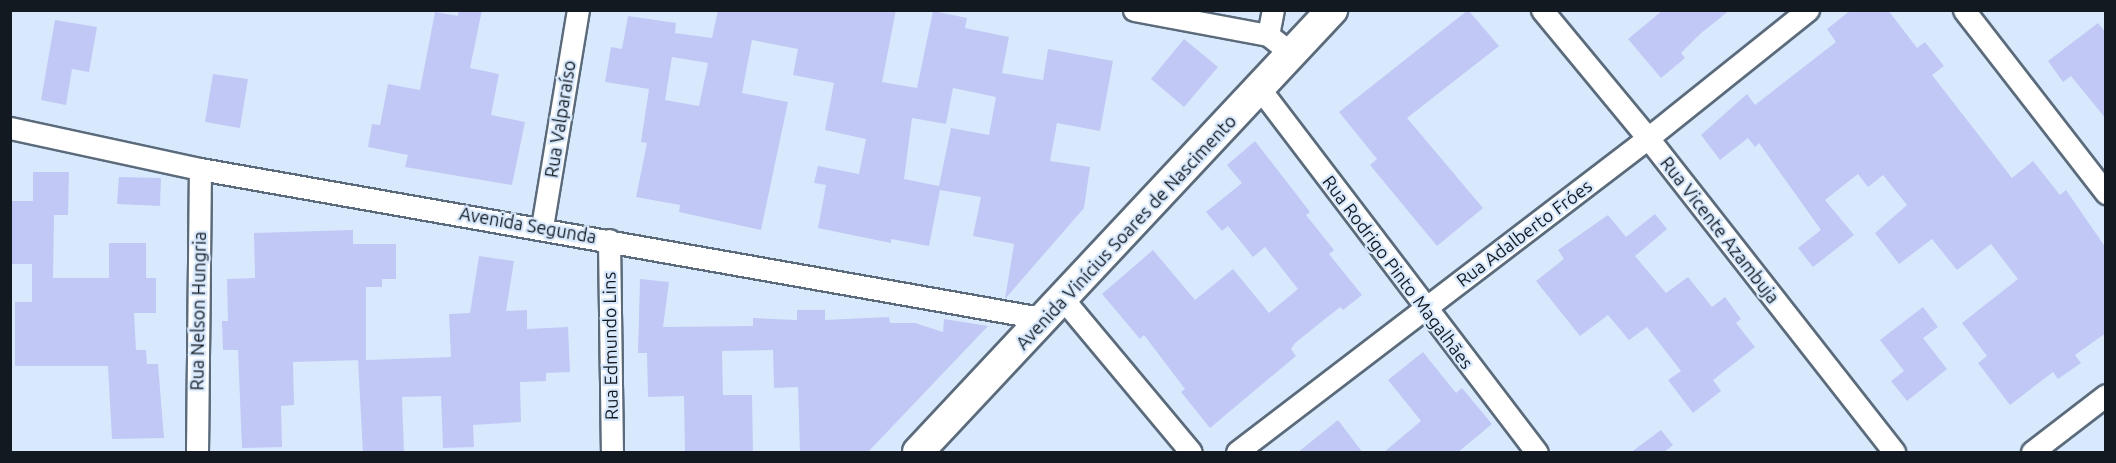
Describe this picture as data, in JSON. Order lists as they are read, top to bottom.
{
  "streets": {
    "street": [
      "Rua Valparaíso",
      "Avenida Segunda",
      "Rua Vicente Azambuja",
      "Avenida Vinícius Soares de Nascimento",
      "Rua Adalberto Fróes",
      "Rua Rodrigo Pinto Magalhães",
      "Rua Nelson Hungria",
      "Rua Edmundo Lins"
    ]
  },
  "crossings": [
    ["Rua Valparaíso", "Avenida Segunda"],
    ["Avenida Segunda", "Avenida Vinícius Soares de Nascimento"],
    ["Avenida Segunda", "Rua Nelson Hungria"],
    ["Avenida Segunda", "Rua Edmundo Lins"],
    ["Rua Vicente Azambuja", "Rua Adalberto Fróes"],
    ["Avenida Vinícius Soares de Nascimento", "Rua Rodrigo Pinto Magalhães"],
    ["Rua Adalberto Fróes", "Rua Rodrigo Pinto Magalhães"]
  ]
}
